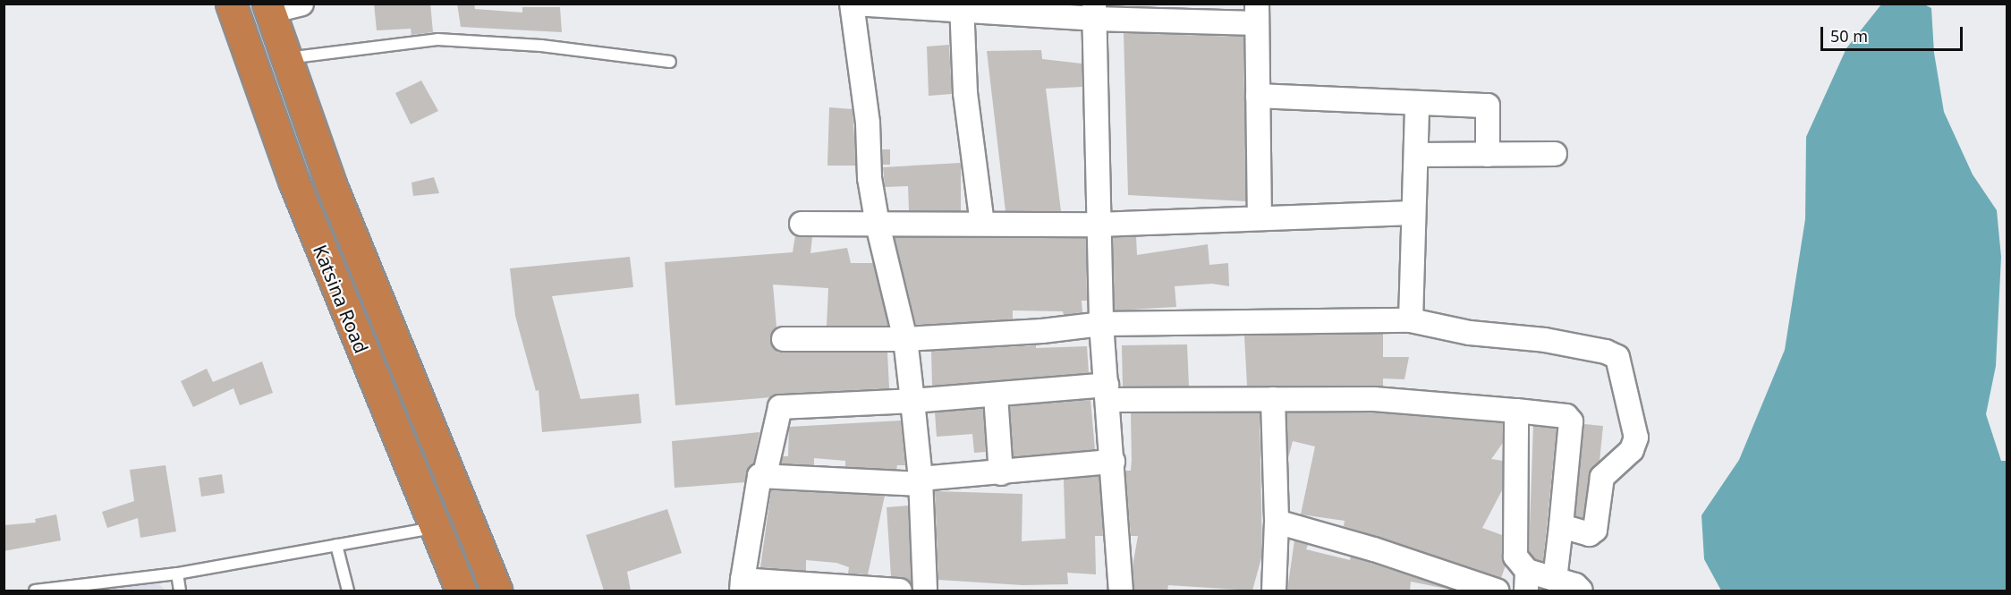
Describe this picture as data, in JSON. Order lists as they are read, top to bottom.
{
  "streets": {
    "highway": ["Katsina Road"]
  },
  "scale_bar": "50 m"
}
